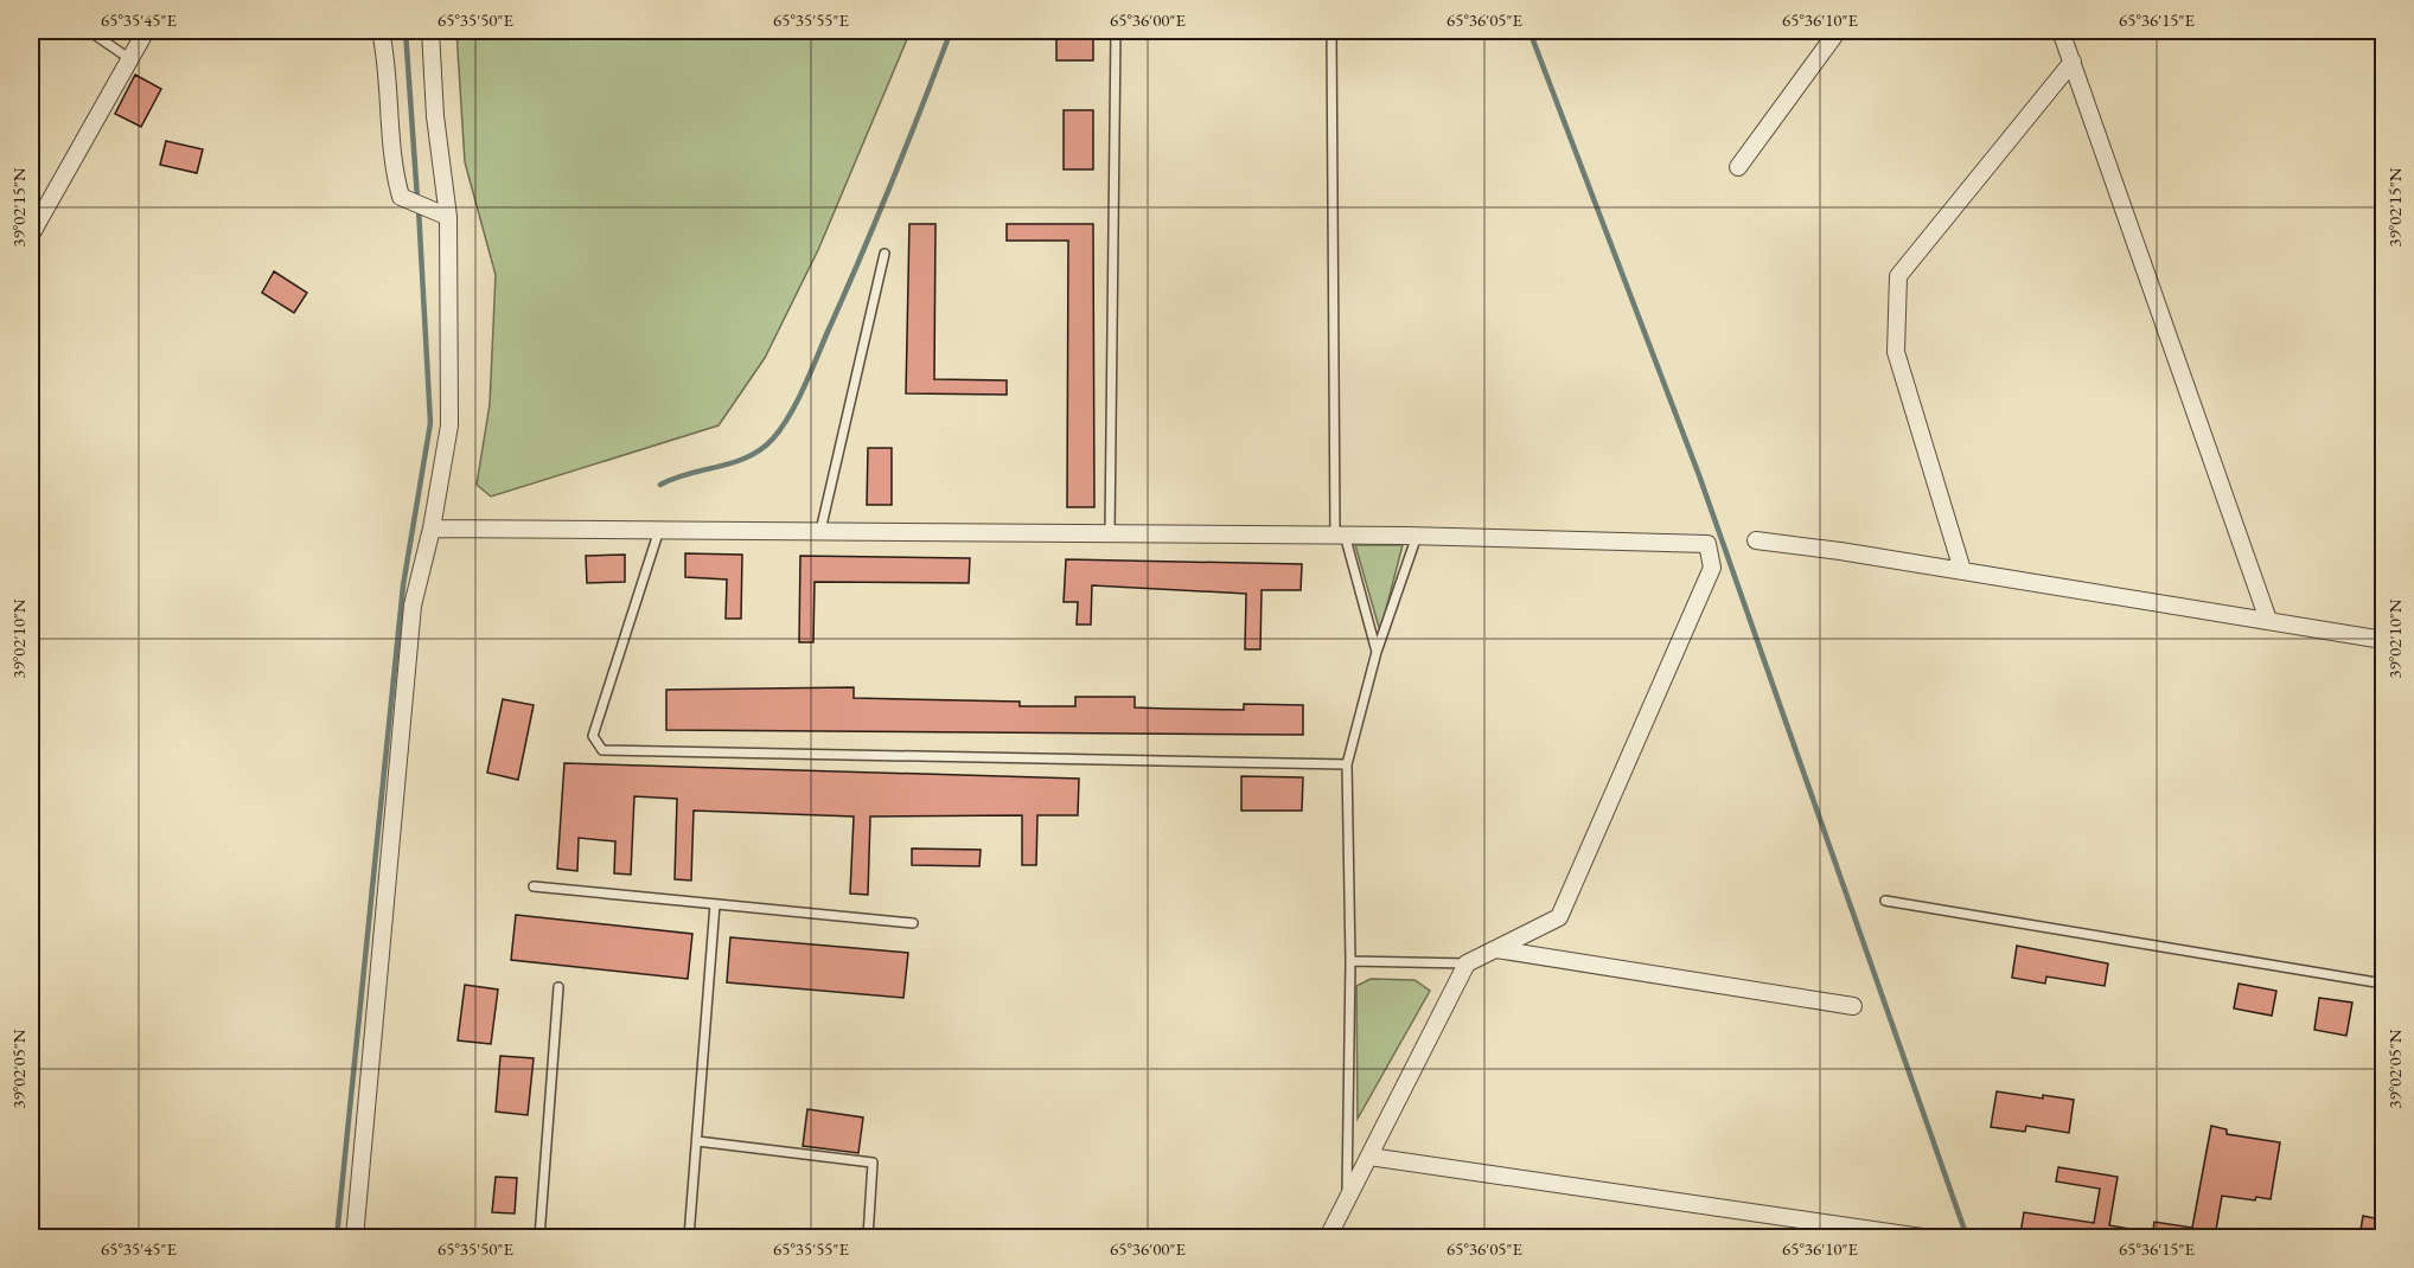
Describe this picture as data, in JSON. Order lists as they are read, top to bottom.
{
  "coordinates": [
    "65°35'45\"E",
    "65°35'50\"E",
    "65°35'55\"E",
    "65°36'00\"E",
    "65°36'05\"E",
    "65°36'10\"E",
    "65°36'15\"E",
    "39°02'15\"N",
    "39°02'10\"N",
    "39°02'05\"N"
  ]
}
